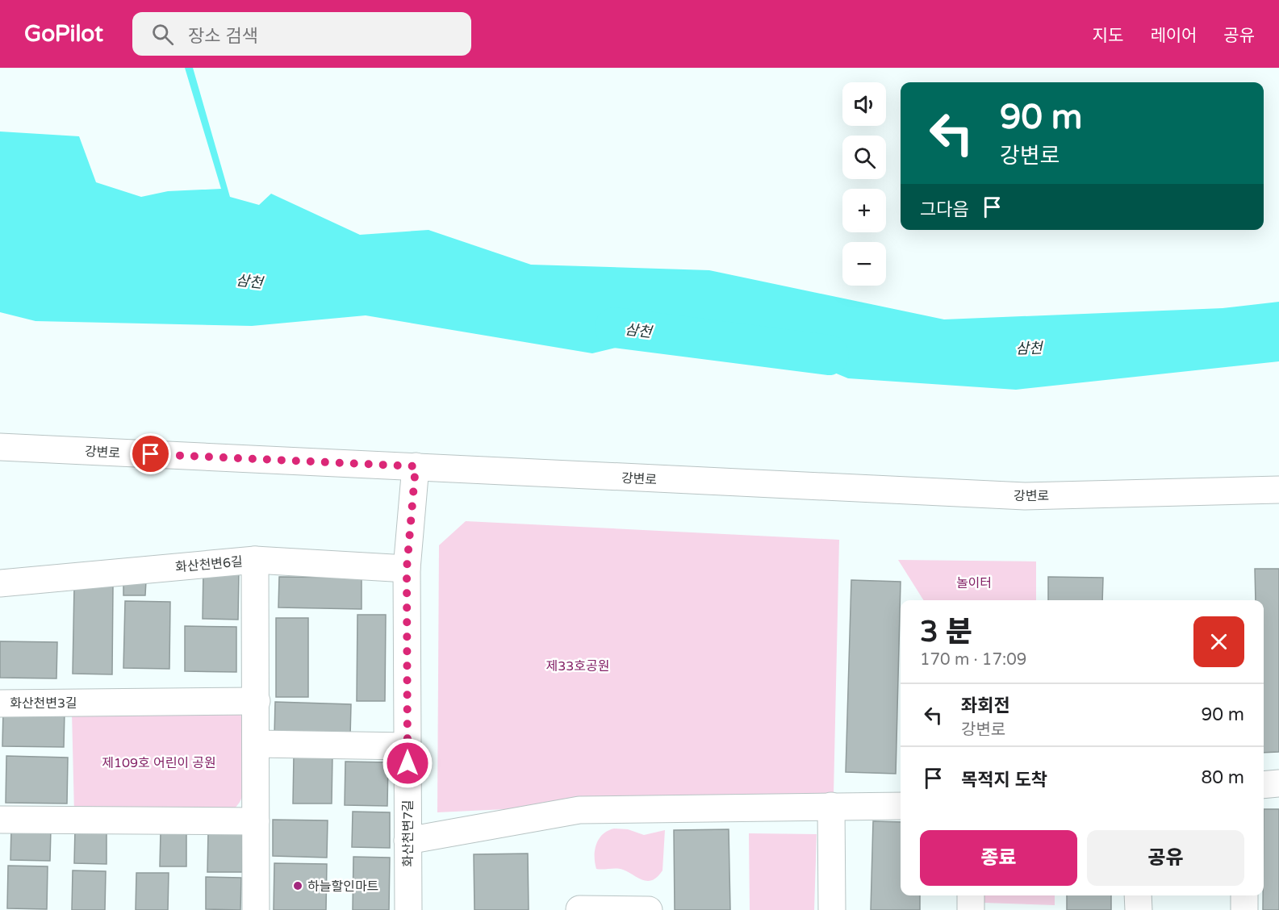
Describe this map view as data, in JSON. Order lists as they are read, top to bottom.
{
  "streets": {
    "street": [
      "강변로",
      "화산천변6길",
      "화산천변3길",
      "화산천변7길"
    ]
  },
  "crossings": [
    ["강변로", "화산천변7길"],
    ["화산천변6길", "화산천변3길"]
  ],
  "water": ["삼천"],
  "parks": ["놀이터", "제33호공원", "제109호 어린이 공원"],
  "places": ["하늘할인마트"],
  "page": {
    "header": "GoPilot",
    "search": "장소 검색",
    "nav": ["지도", "레이어", "공유"],
    "map_buttons": ["+", "−"],
    "turn": ["90 m", "강변로"],
    "then": "그다음",
    "heading": ["3 분", "170 m · 17:09"],
    "list": [
      {
        "name": "좌회전",
        "note": "강변로",
        "value": "90 m"
      },
      {
        "name": "목적지 도착",
        "value": "80 m"
      }
    ],
    "buttons": ["종료", "공유"]
  }
}
